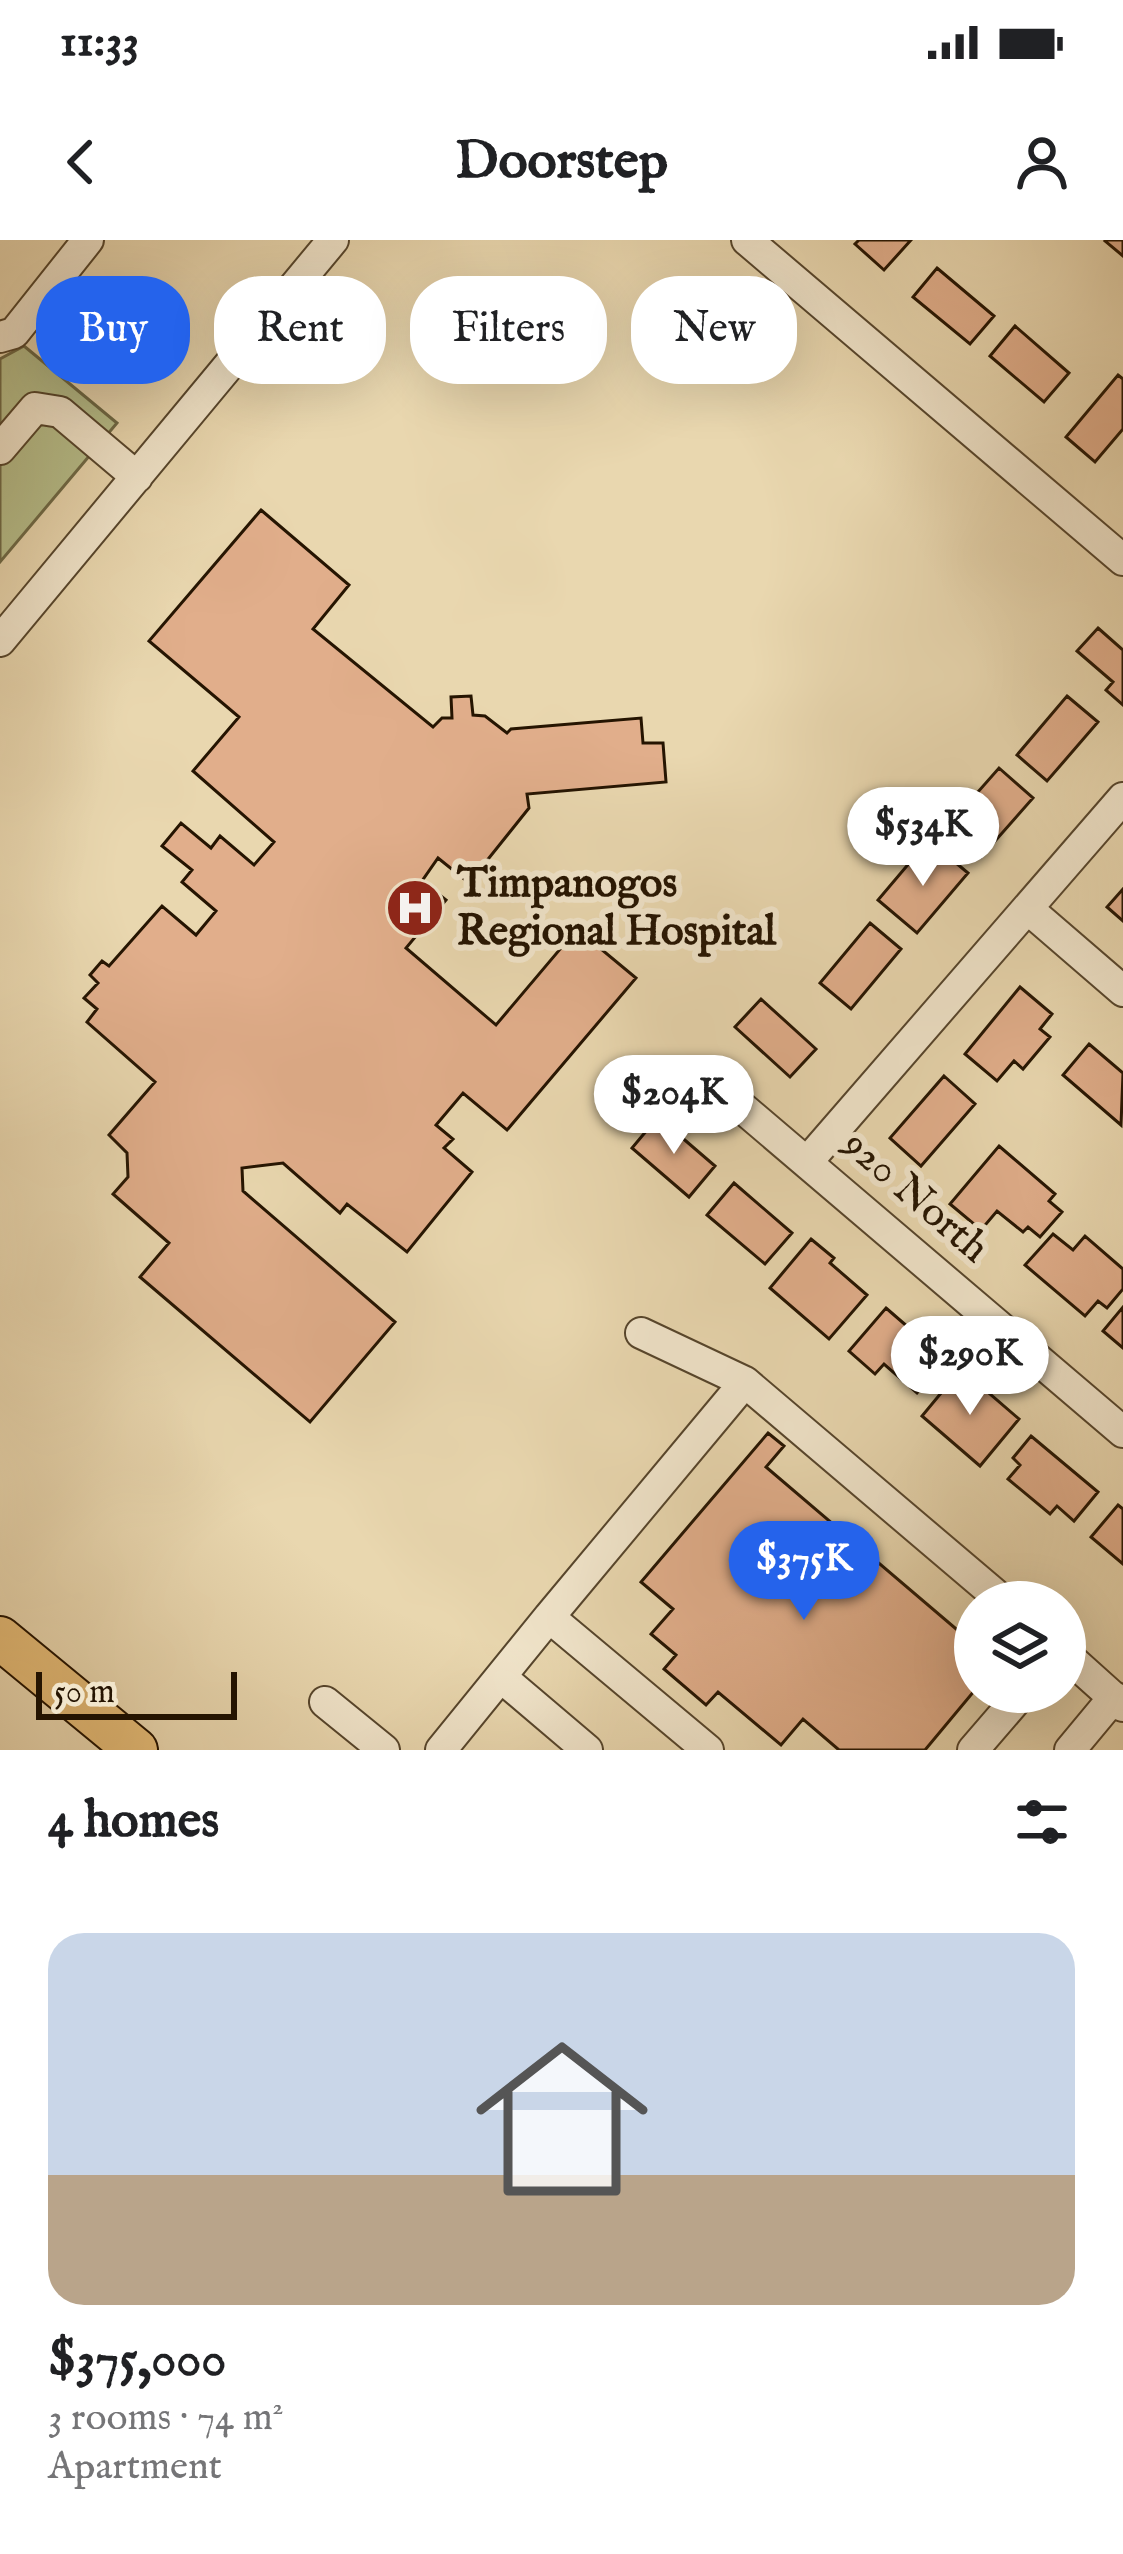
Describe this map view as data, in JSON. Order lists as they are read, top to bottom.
{
  "streets": {
    "street": ["920 North"]
  },
  "places": {
    "hospital": ["Timpanogos Regional Hospital"]
  },
  "scale_bar": "50 m",
  "page": {
    "status": "11:33",
    "header": "Doorstep",
    "chip": [
      "Buy",
      "Rent",
      "Filters",
      "New"
    ],
    "price": [
      "$534K",
      "$204K",
      "$290K",
      "$375K"
    ],
    "scale": "50 m",
    "heading": "4 homes",
    "list": [
      {
        "name": "$375,000",
        "note": "3 rooms · 74 m² · Apartment"
      }
    ]
  }
}
